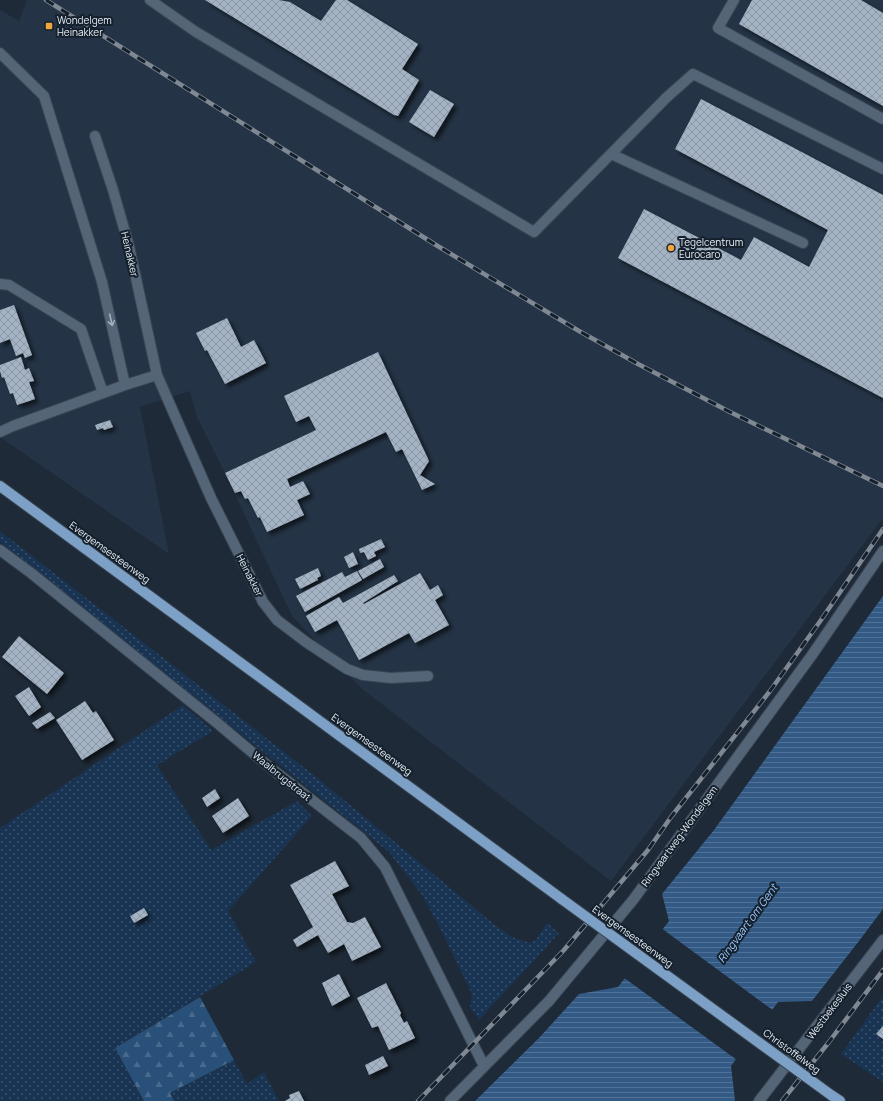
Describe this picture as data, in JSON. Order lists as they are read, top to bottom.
{
  "streets": {
    "main road": ["Evergemsesteenweg", "Christoffelweg"],
    "street": [
      "Heinakker",
      "Waalbrugstraat",
      "Ringvaartweg-Wondelgem",
      "Westbekesluis"
    ]
  },
  "crossings": [
    ["Evergemsesteenweg", "Christoffelweg"],
    ["Waalbrugstraat", "Ringvaartweg-Wondelgem"]
  ],
  "water": ["Ringvaart om Gent"],
  "places": {
    "transit": ["Wondelgem Heinakker"],
    "other": ["Tegelcentrum Eurocaro"]
  }
}
